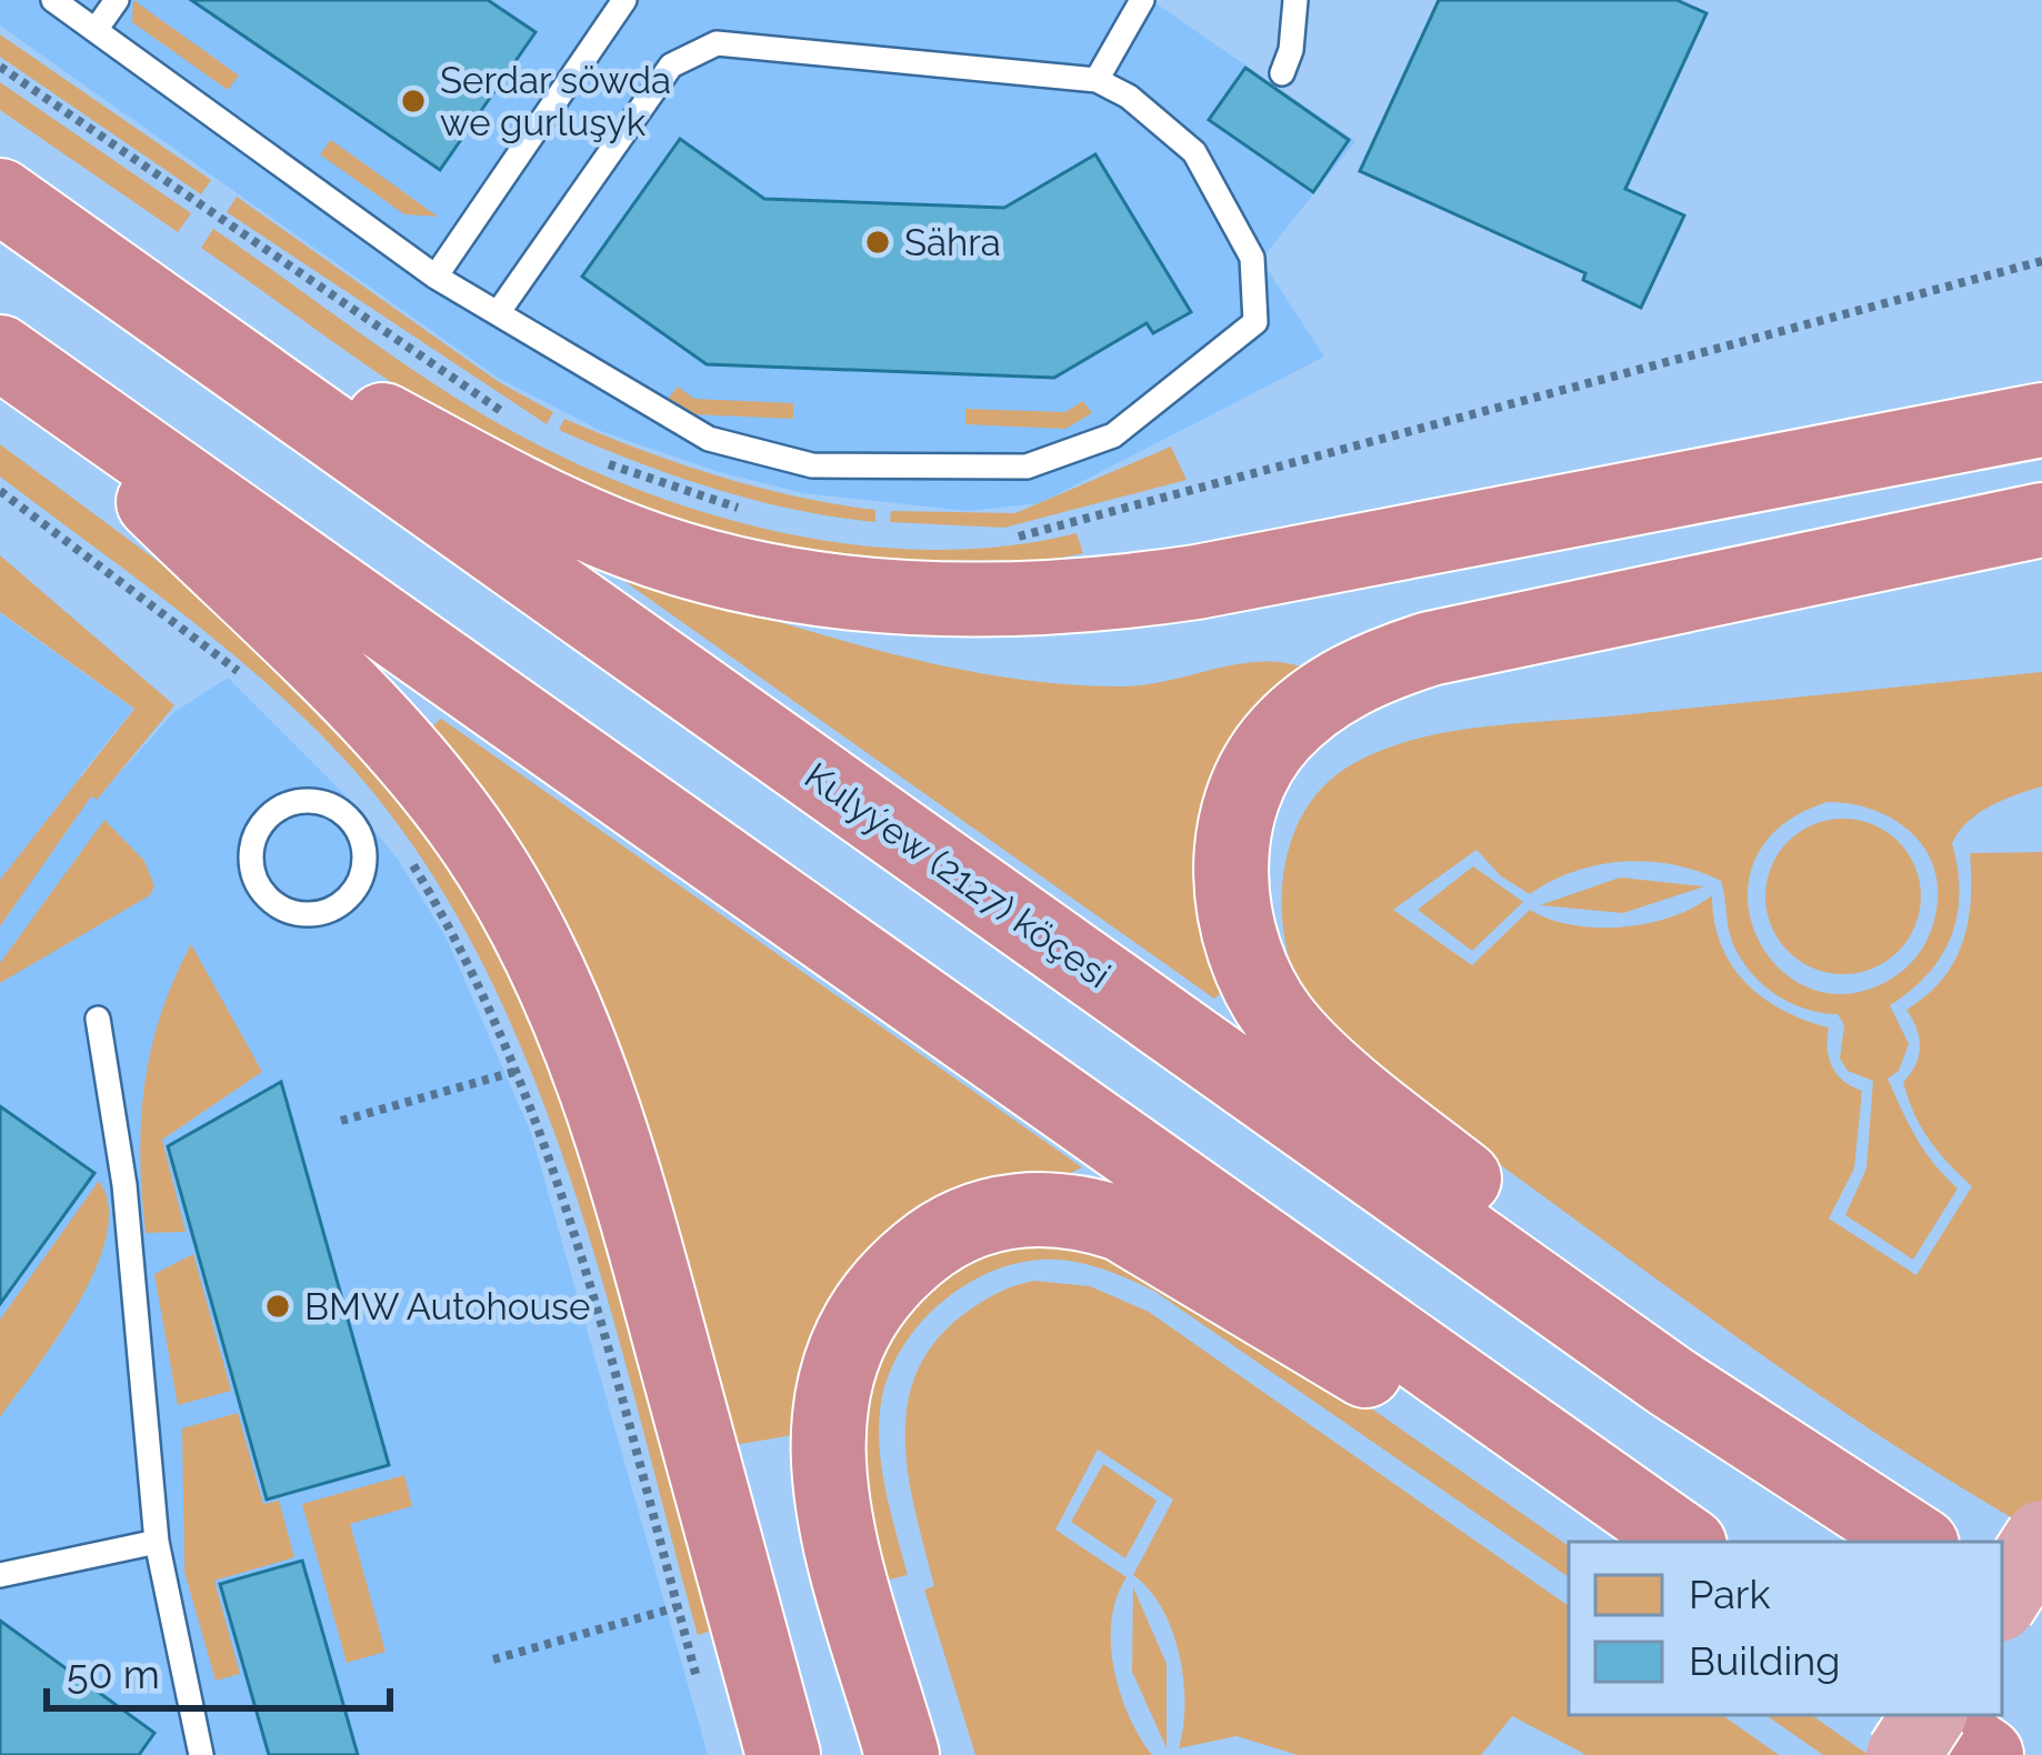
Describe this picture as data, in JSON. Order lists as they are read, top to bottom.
{
  "streets": {
    "highway": ["Kulyýew (2127) köçesi"]
  },
  "places": ["Serdar söwda we gurluşyk", "Sähra", "BMW Autohouse"],
  "legend": ["Park", "Building"],
  "scale_bar": "50 m"
}
